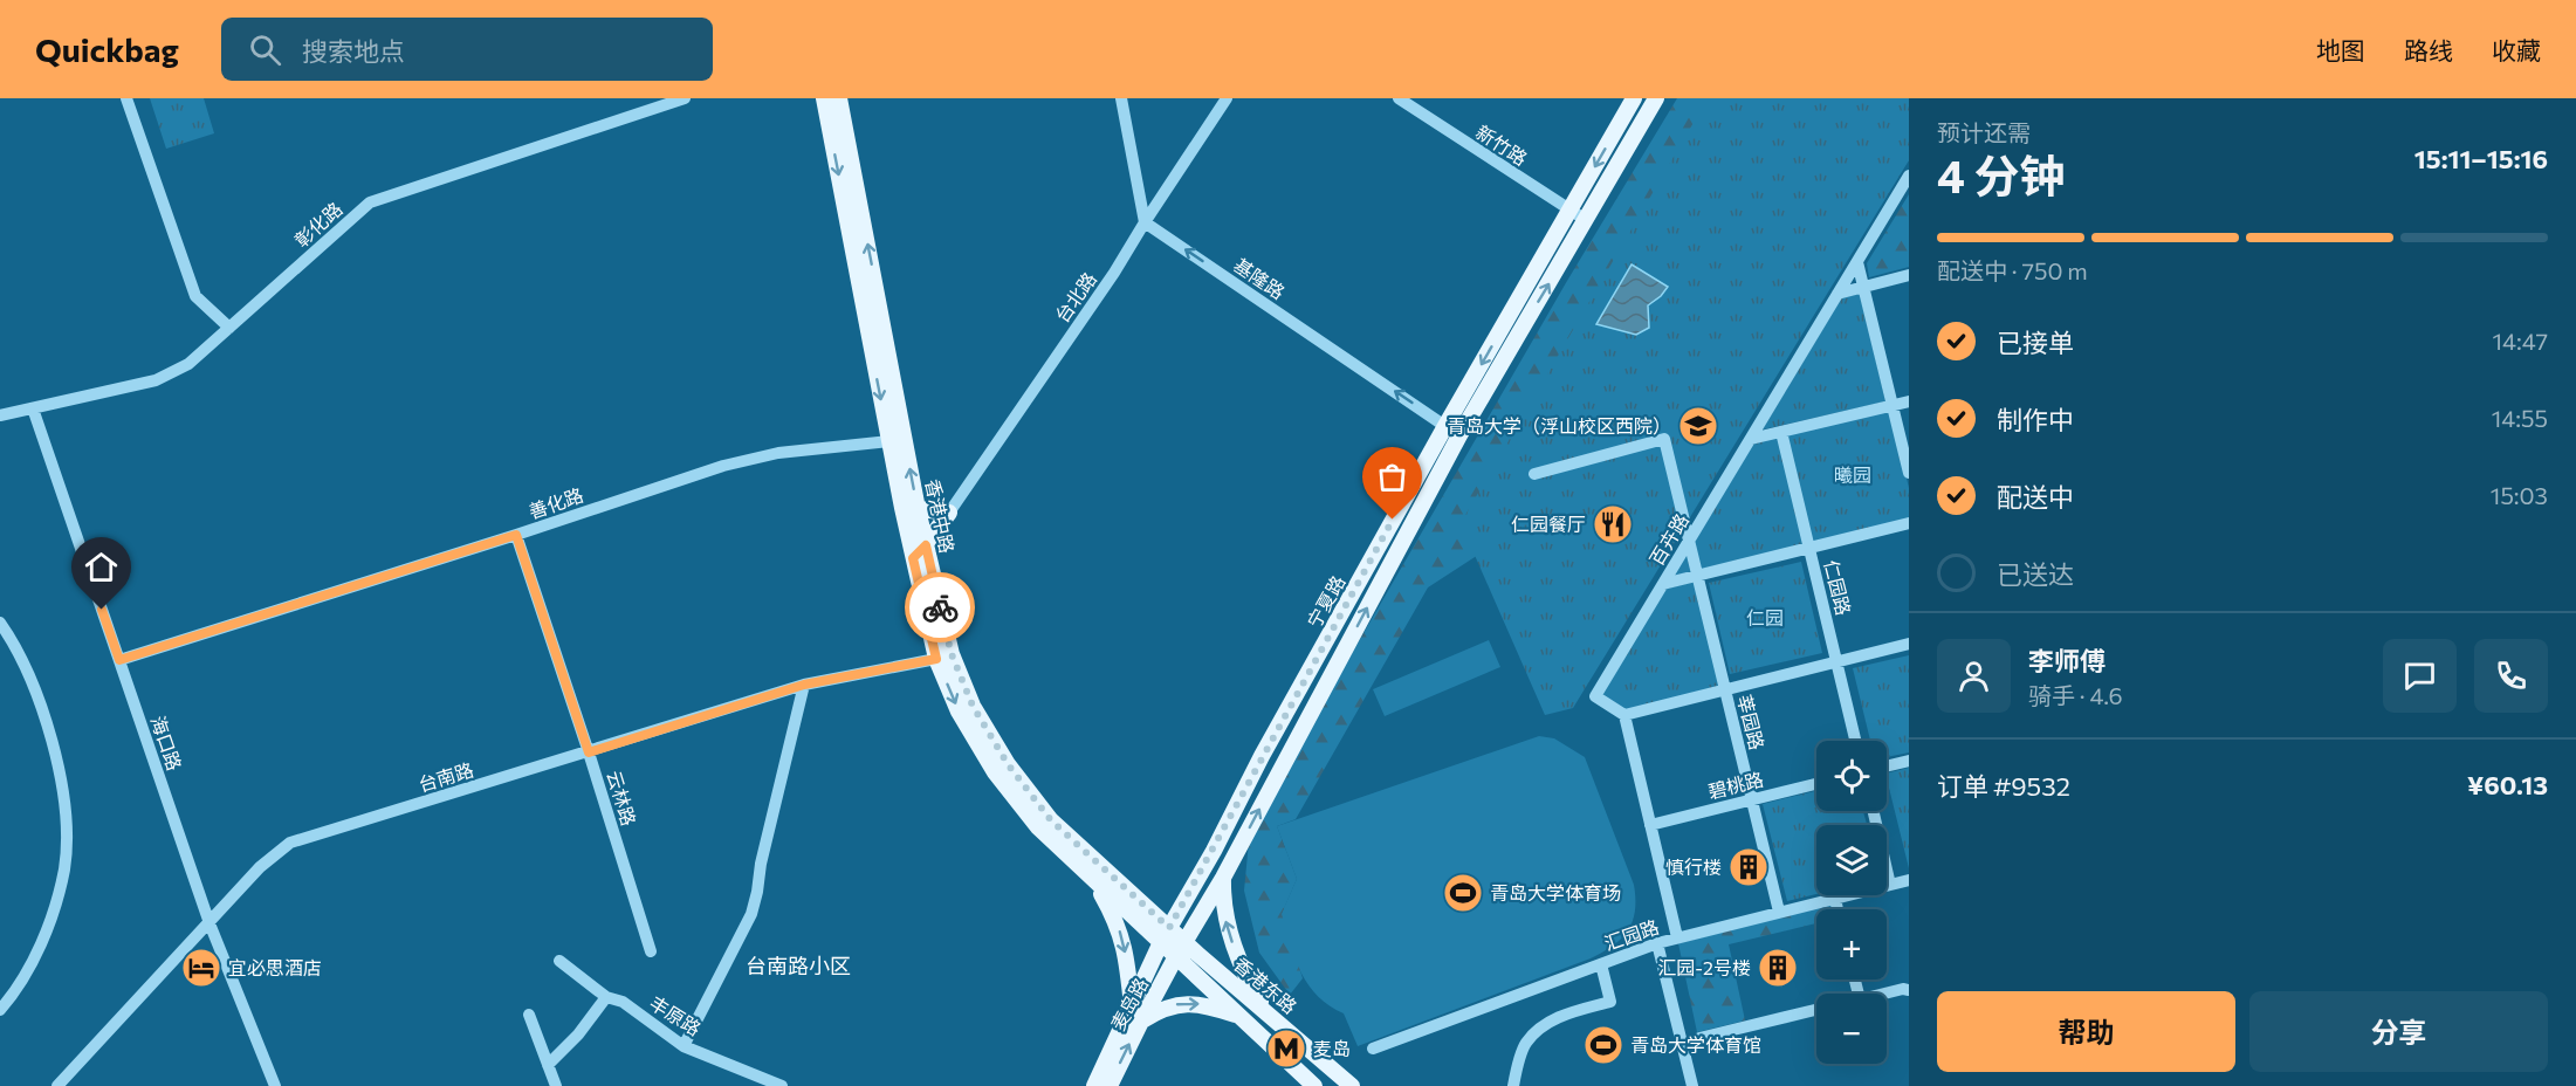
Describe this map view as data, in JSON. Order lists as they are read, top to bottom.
{
  "streets": {
    "main road": [
      "香港中路",
      "宁夏路",
      "香港东路",
      "麦岛路"
    ],
    "street": [
      "新竹路",
      "彰化路",
      "基隆路",
      "台北路",
      "善化路",
      "百卉路",
      "仁园路",
      "海口路",
      "台南路",
      "碧桃路",
      "云林路",
      "汇园路",
      "丰原路"
    ]
  },
  "crossings": [
    ["新竹路", "宁夏路"],
    ["彰化路", "海口路"],
    ["基隆路", "台北路"],
    ["基隆路", "宁夏路"],
    ["善化路", "香港中路"],
    ["善化路", "海口路"],
    ["善化路", "云林路"],
    ["香港中路", "宁夏路"],
    ["香港中路", "台南路"],
    ["香港中路", "香港东路"],
    ["香港中路", "麦岛路"],
    ["宁夏路", "香港东路"],
    ["宁夏路", "麦岛路"],
    ["海口路", "台南路"],
    ["台南路", "云林路"],
    ["香港东路", "麦岛路"]
  ],
  "one_way": ["基隆路"],
  "districts": ["台南路小区"],
  "parks": ["曦园", "仁园"],
  "places": {
    "school or university": ["青岛大学（浮山校区西院）"],
    "restaurant": ["仁园餐厅"],
    "building": ["慎行楼", "汇园-2号楼"],
    "sports": ["青岛大学体育场", "青岛大学体育馆"],
    "hotel": ["宜必思酒店"],
    "metro station": ["麦岛"]
  },
  "page": {
    "header": "Quickbag",
    "search": "搜索地点",
    "nav": ["地图", "路线", "收藏"],
    "heading": ["4 分钟", "预计还需", "15:11–15:16"],
    "panel": [
      "李师傅",
      "骑手 · 4.6",
      "订单 #9532",
      "¥60.13"
    ],
    "bar": "配送中 · 750 m",
    "list": [
      ["已接单", "14:47"],
      ["制作中", "14:55"],
      ["配送中", "15:03"],
      "已送达"
    ],
    "map_buttons": ["+", "−"],
    "buttons": ["帮助", "分享"]
  }
}
